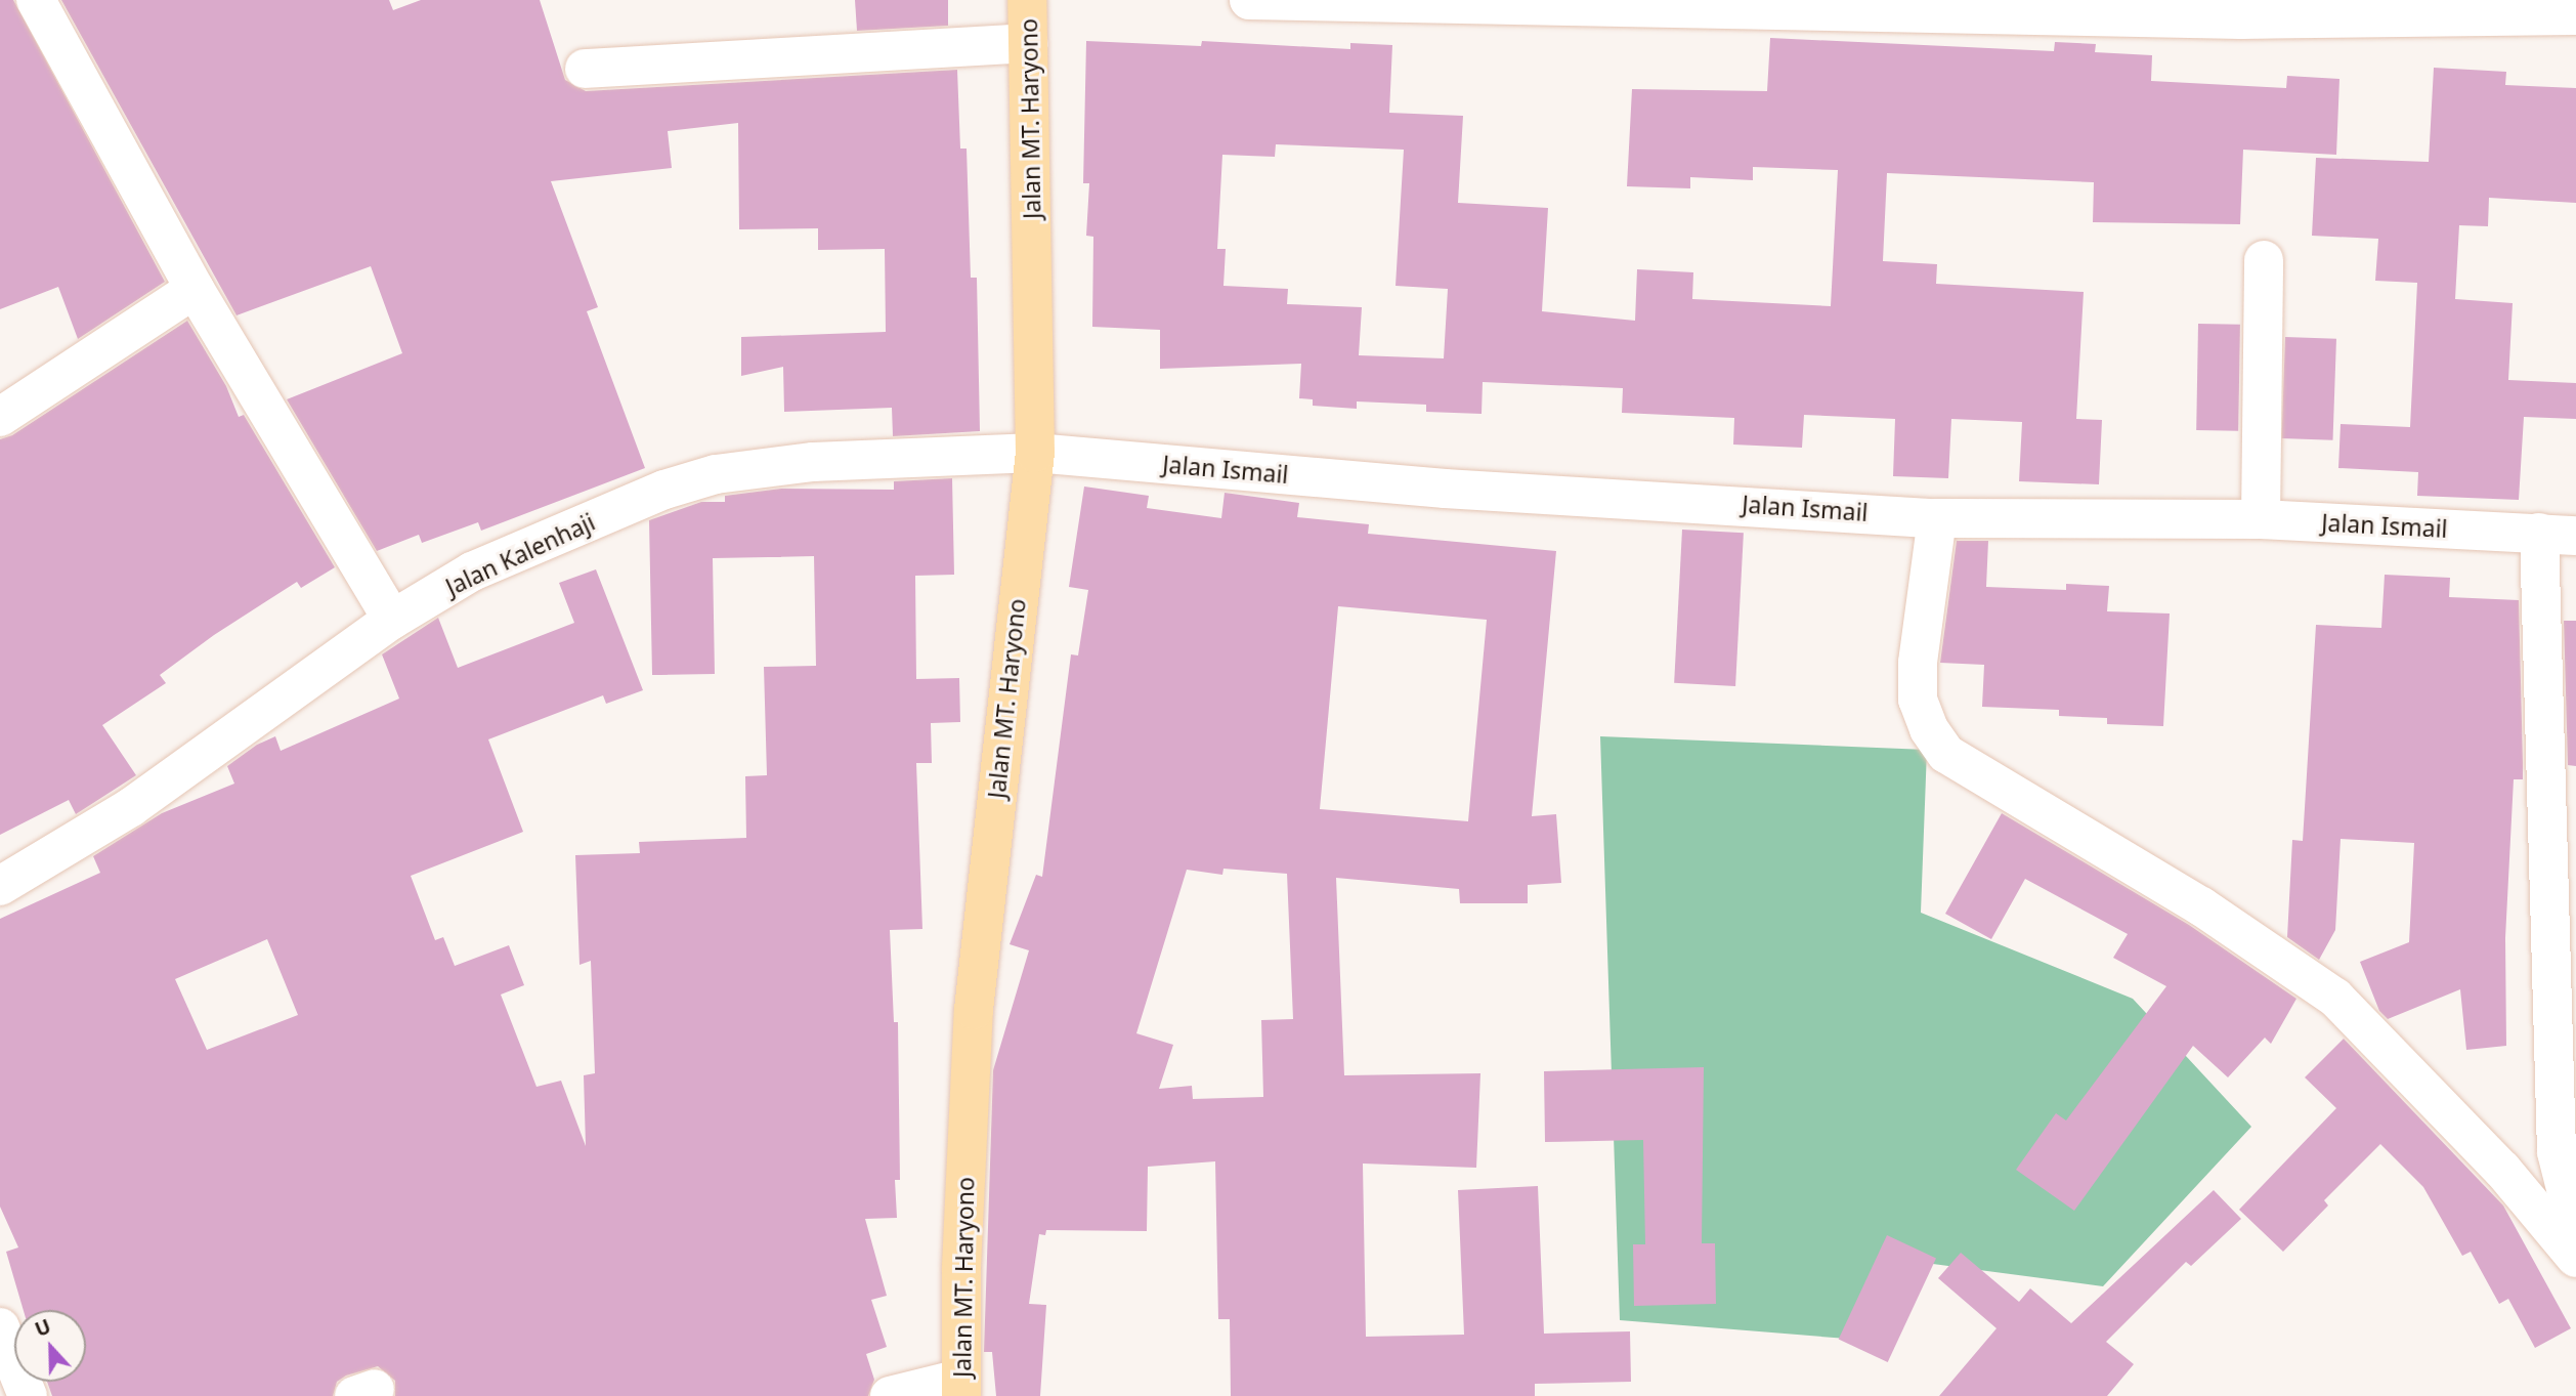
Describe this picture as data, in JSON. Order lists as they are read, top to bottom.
{
  "streets": {
    "main road": ["Jalan MT. Haryono"],
    "street": ["Jalan Ismail", "Jalan Kalenhaji"]
  },
  "crossings": [
    ["Jalan MT. Haryono", "Jalan Ismail"],
    ["Jalan MT. Haryono", "Jalan Kalenhaji"],
    ["Jalan Ismail", "Jalan Kalenhaji"]
  ],
  "north": "top"
}
